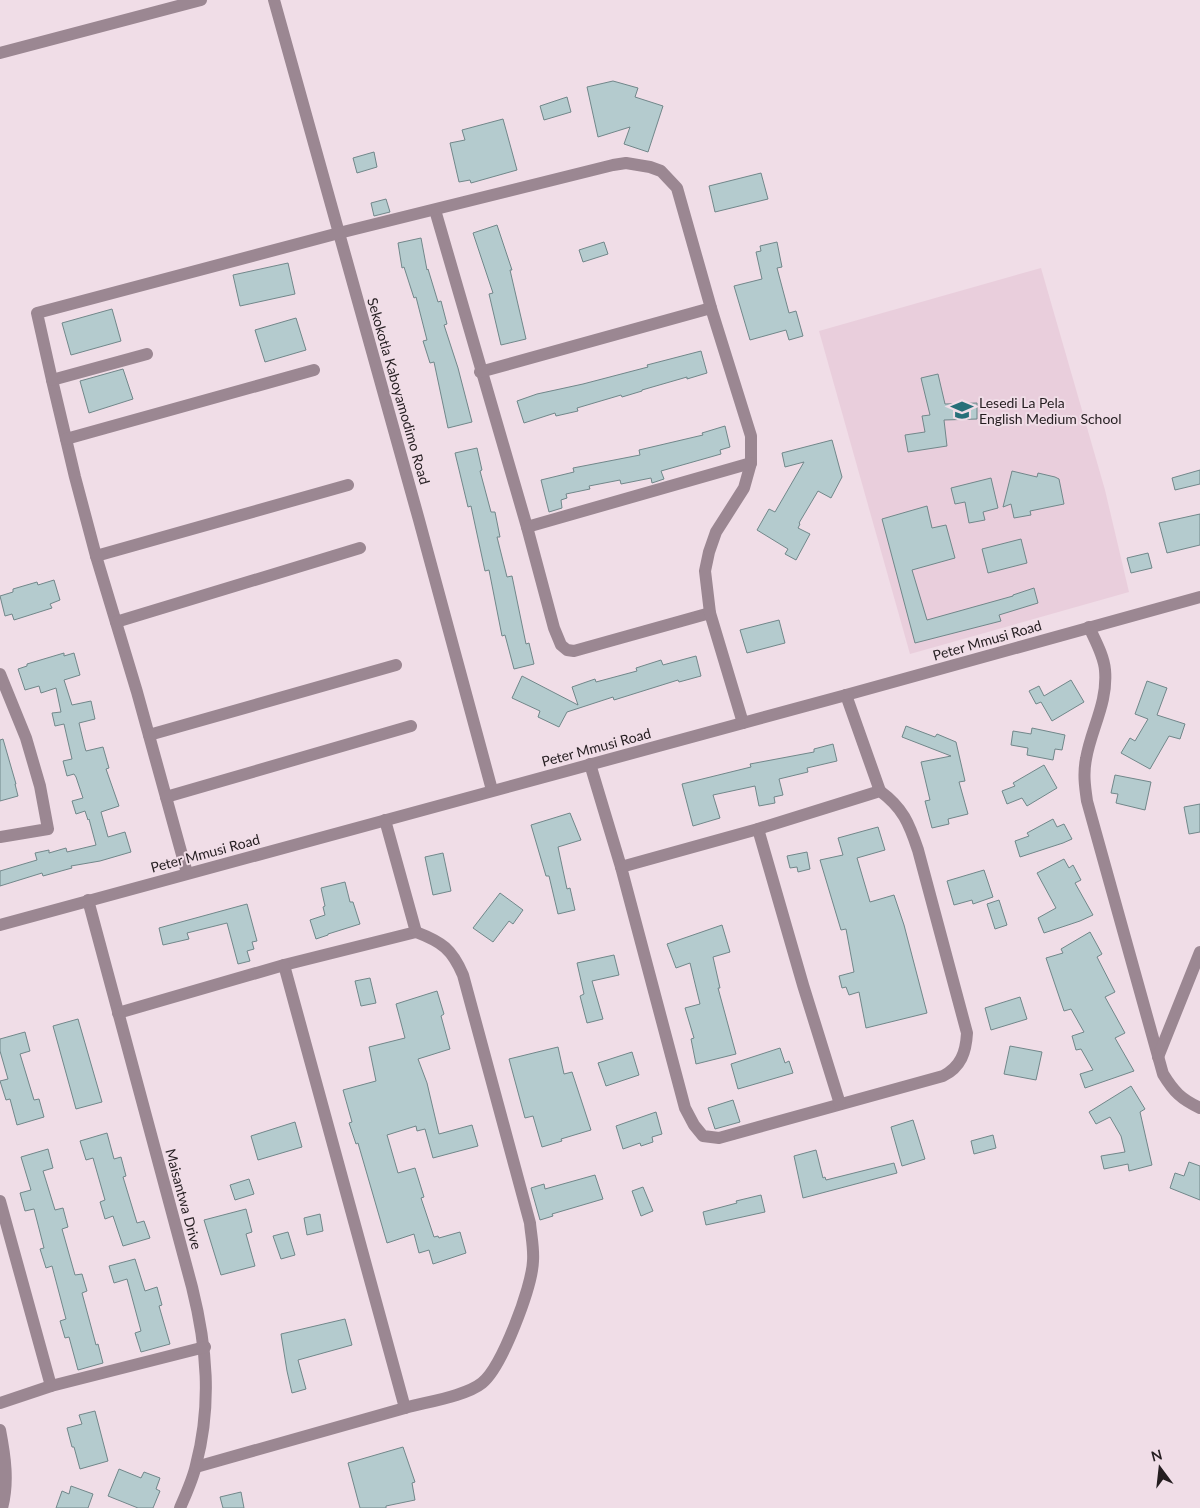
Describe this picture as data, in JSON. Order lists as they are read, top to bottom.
{
  "streets": {
    "street": ["Sekokotla Kaboyamodimo Road", "Peter Mmusi Road", "Maisantwa Drive"]
  },
  "crossings": [
    ["Sekokotla Kaboyamodimo Road", "Peter Mmusi Road"],
    ["Peter Mmusi Road", "Maisantwa Drive"]
  ],
  "places": {
    "school or university": ["Lesedi La Pela English Medium School"]
  },
  "north": "top"
}
